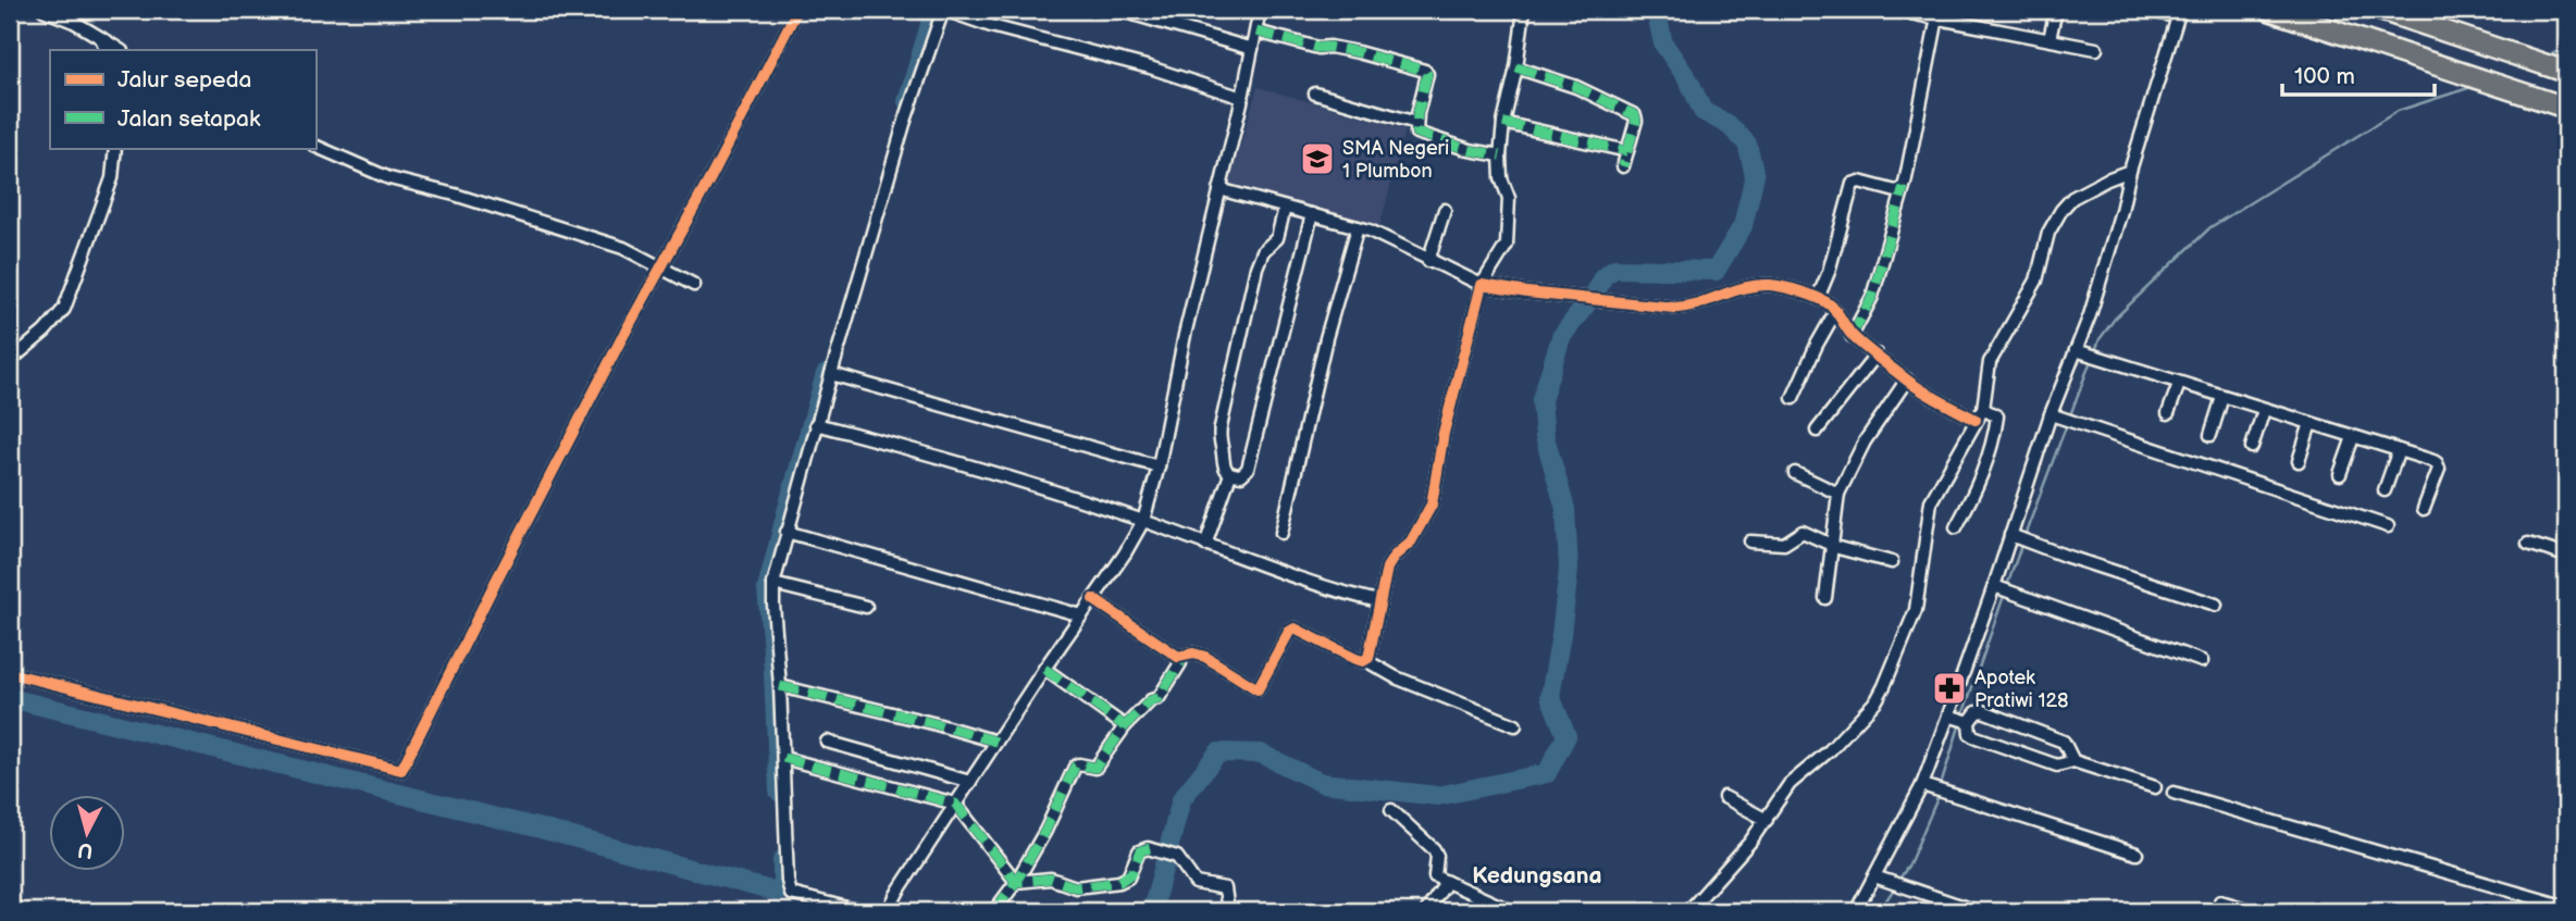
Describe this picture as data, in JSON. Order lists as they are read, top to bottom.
{
  "districts": ["Kedungsana"],
  "places": {
    "school or university": ["SMA Negeri 1 Plumbon"],
    "pharmacy": ["Apotek Pratiwi 128"]
  },
  "legend": ["Jalur sepeda", "Jalan setapak"],
  "scale_bar": "100 m",
  "north": "bottom"
}
